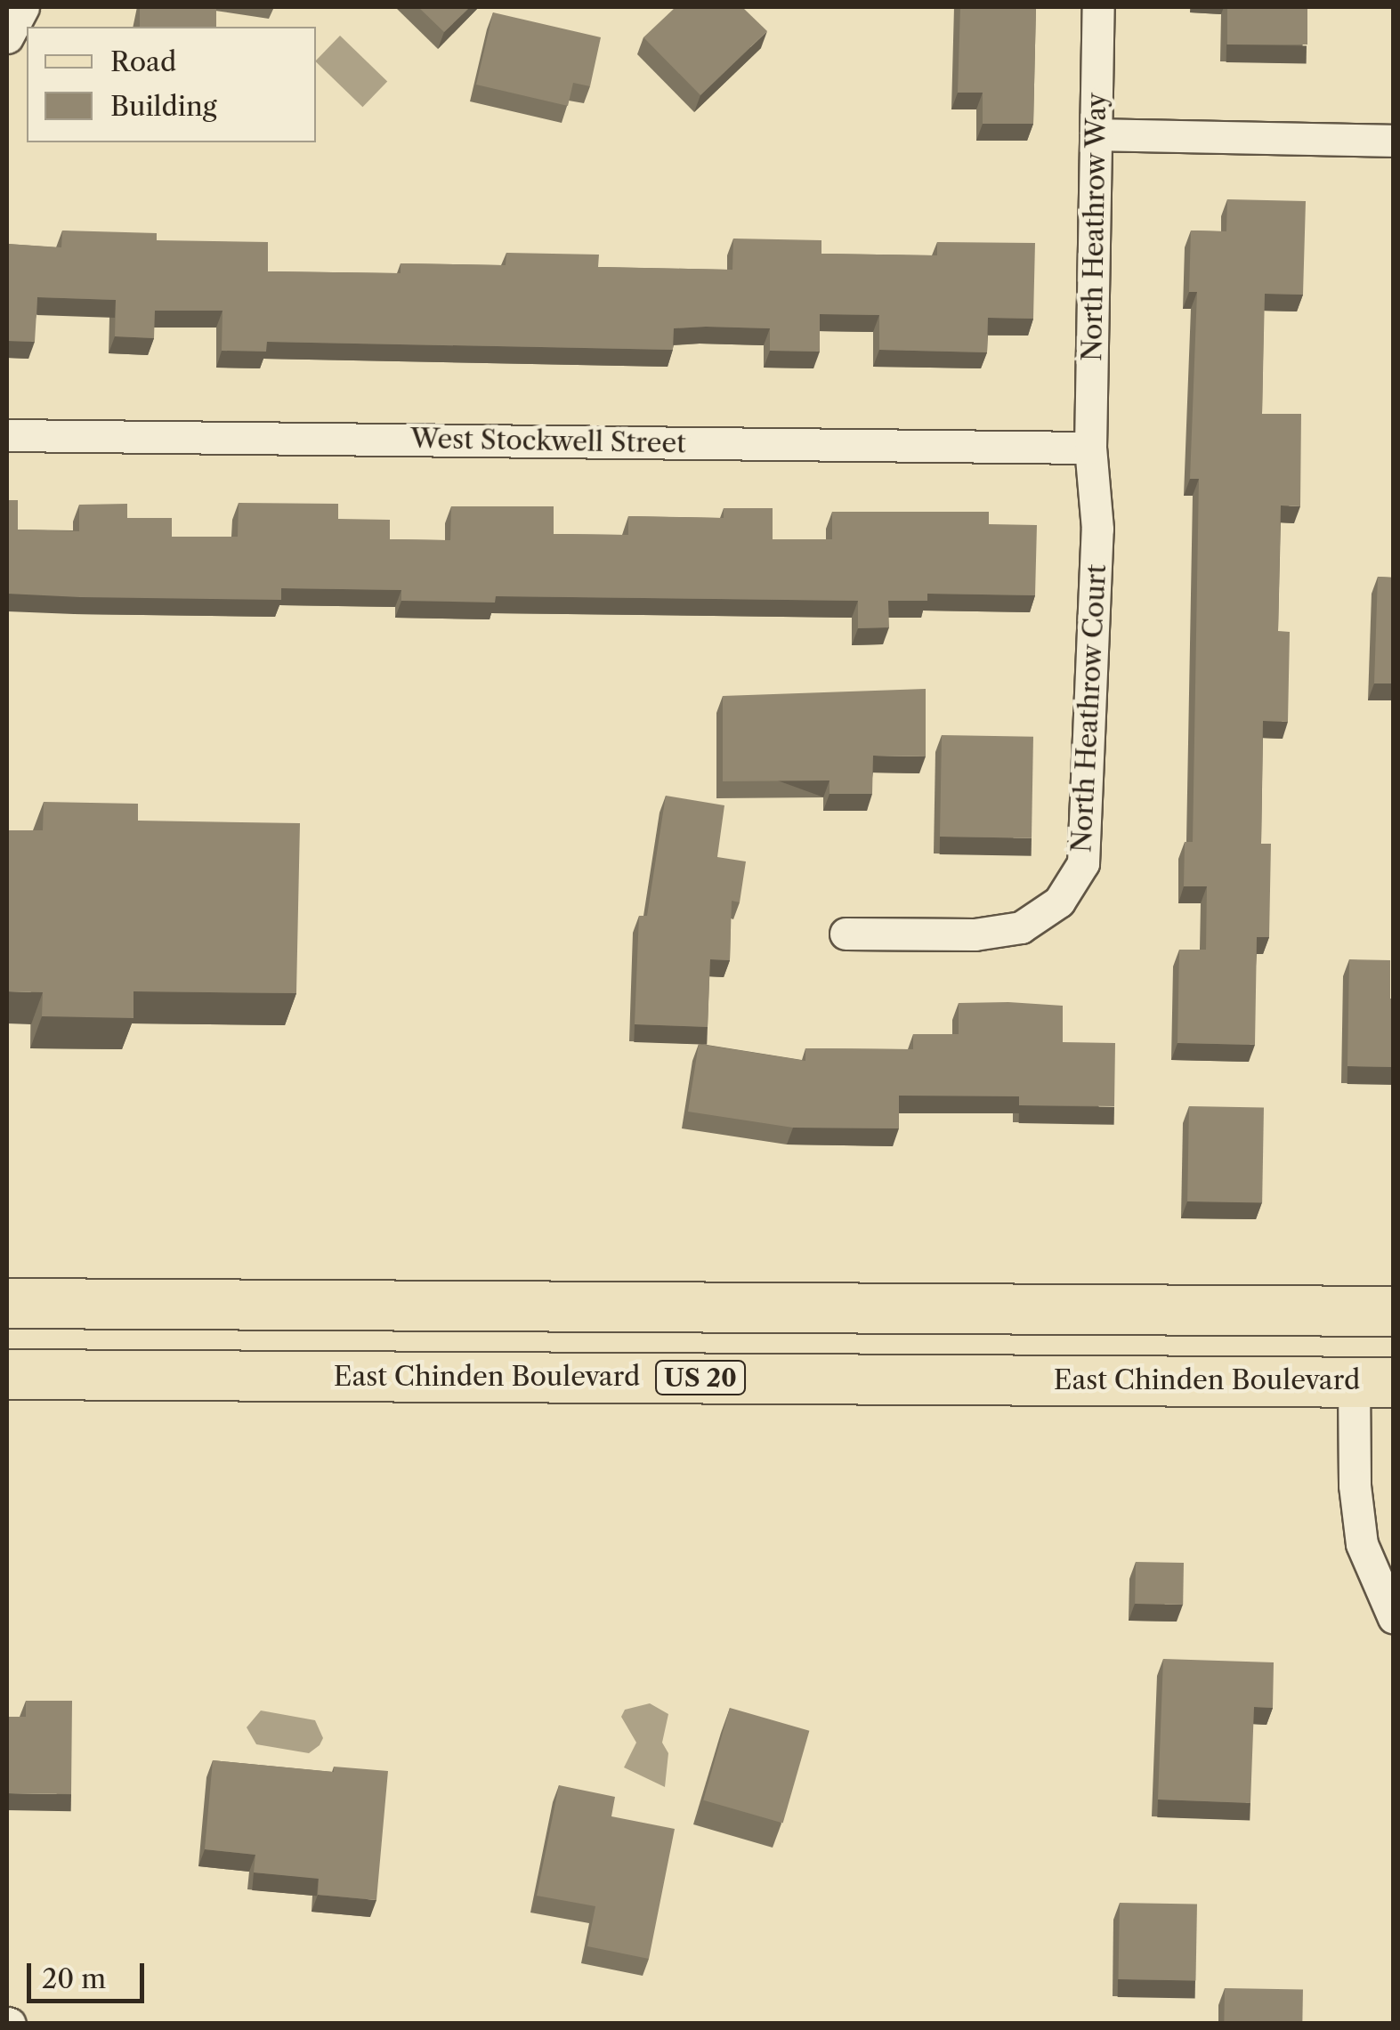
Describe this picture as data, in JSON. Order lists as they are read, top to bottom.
{
  "streets": {
    "main road": ["East Chinden Boulevard", "US 20"],
    "street": ["North Heathrow Way", "West Stockwell Street", "North Heathrow Court"]
  },
  "crossings": [
    ["North Heathrow Way", "West Stockwell Street"],
    ["North Heathrow Way", "North Heathrow Court"],
    ["West Stockwell Street", "North Heathrow Court"]
  ],
  "legend": ["Road", "Building"],
  "scale_bar": "20 m"
}
